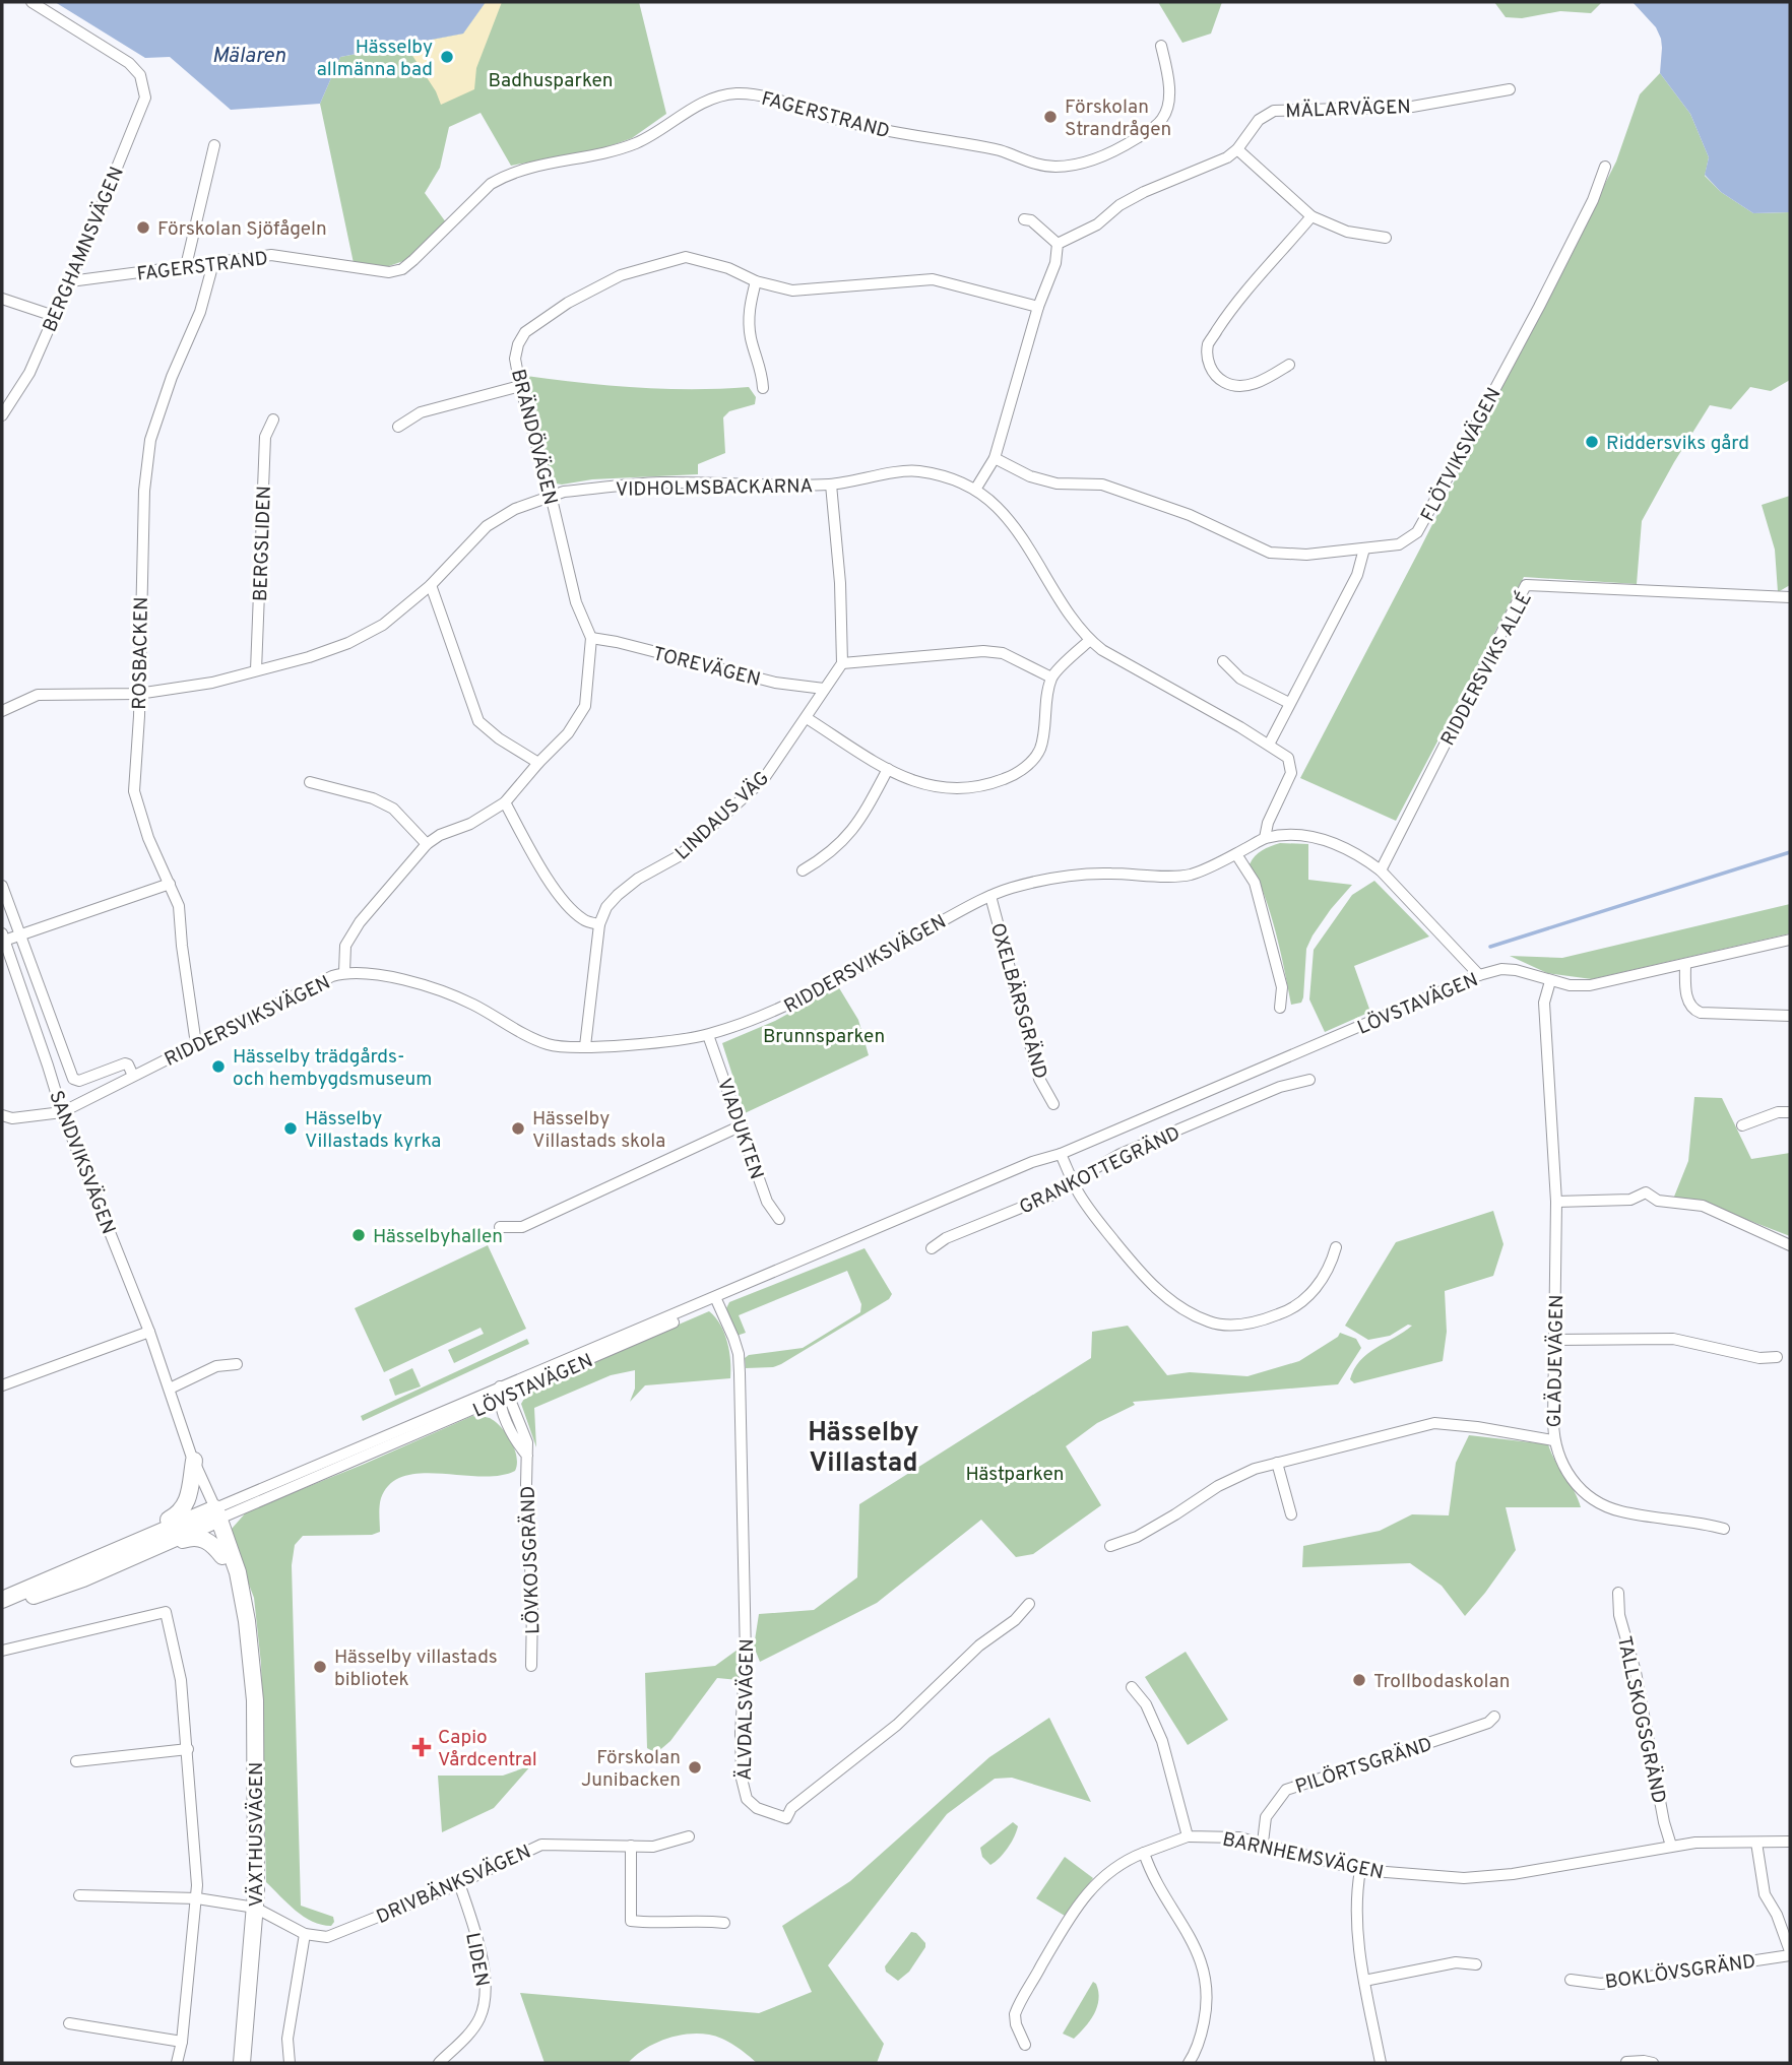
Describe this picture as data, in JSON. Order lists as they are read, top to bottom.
{
  "streets": {
    "street": [
      "MÄLARVÄGEN",
      "FAGERSTRAND",
      "BERGHAMNSVÄGEN",
      "BRÄNDÖVÄGEN",
      "FLÖTVIKSVÄGEN",
      "VIDHOLMSBACKARNA",
      "BERGSLIDEN",
      "ROSBACKEN",
      "TOREVÄGEN",
      "RIDDERSVIKS ALLÉ",
      "LINDAUS VÄG",
      "RIDDERSVIKSVÄGEN",
      "OXELBÄRSGRÄND",
      "LÖVSTAVÄGEN",
      "VIADUKTEN",
      "SANDVIKSVÄGEN",
      "GRANKOTTEGRÄND",
      "GLÄDJEVÄGEN",
      "LÖVKOJSGRÄND",
      "ÄLVDALSVÄGEN",
      "TALLSKOGSGRÄND",
      "PILÖRTSGRÄND",
      "VÄXTHUSVÄGEN",
      "BARNHEMSVÄGEN",
      "DRIVBÄNKSVÄGEN",
      "LIDEN",
      "BOKLÖVSGRÄND"
    ]
  },
  "crossings": [
    ["FAGERSTRAND", "BERGHAMNSVÄGEN"],
    ["FAGERSTRAND", "ROSBACKEN"],
    ["BRÄNDÖVÄGEN", "VIDHOLMSBACKARNA"],
    ["BRÄNDÖVÄGEN", "TOREVÄGEN"],
    ["BRÄNDÖVÄGEN", "RIDDERSVIKSVÄGEN"],
    ["VIDHOLMSBACKARNA", "BERGSLIDEN"],
    ["VIDHOLMSBACKARNA", "ROSBACKEN"],
    ["VIDHOLMSBACKARNA", "RIDDERSVIKSVÄGEN"],
    ["ROSBACKEN", "RIDDERSVIKSVÄGEN"],
    ["TOREVÄGEN", "LINDAUS VÄG"],
    ["RIDDERSVIKS ALLÉ", "RIDDERSVIKSVÄGEN"],
    ["LINDAUS VÄG", "RIDDERSVIKSVÄGEN"],
    ["RIDDERSVIKSVÄGEN", "OXELBÄRSGRÄND"],
    ["RIDDERSVIKSVÄGEN", "LÖVSTAVÄGEN"],
    ["RIDDERSVIKSVÄGEN", "VIADUKTEN"],
    ["RIDDERSVIKSVÄGEN", "SANDVIKSVÄGEN"],
    ["LÖVSTAVÄGEN", "SANDVIKSVÄGEN"],
    ["LÖVSTAVÄGEN", "GLÄDJEVÄGEN"],
    ["LÖVSTAVÄGEN", "LÖVKOJSGRÄND"],
    ["LÖVSTAVÄGEN", "ÄLVDALSVÄGEN"],
    ["LÖVSTAVÄGEN", "VÄXTHUSVÄGEN"],
    ["SANDVIKSVÄGEN", "VÄXTHUSVÄGEN"],
    ["TALLSKOGSGRÄND", "BARNHEMSVÄGEN"],
    ["PILÖRTSGRÄND", "BARNHEMSVÄGEN"],
    ["VÄXTHUSVÄGEN", "DRIVBÄNKSVÄGEN"],
    ["DRIVBÄNKSVÄGEN", "LIDEN"]
  ],
  "districts": ["Hässelby Villastad"],
  "water": ["Mälaren"],
  "parks": ["Badhusparken", "Brunnsparken", "Hästparken"],
  "places": {
    "other": [
      "Hässelby allmänna bad",
      "Förskolan Strandrågen",
      "Förskolan Sjöfågeln",
      "Riddersviks gård",
      "Hässelby trädgårds- och hembygdsmuseum",
      "Hässelby Villastads kyrka",
      "Hässelby Villastads skola",
      "Hässelbyhallen",
      "Hässelby villastads bibliotek",
      "Trollbodaskolan",
      "Förskolan Junibacken"
    ],
    "health": ["Capio Vårdcentral"]
  }
}
